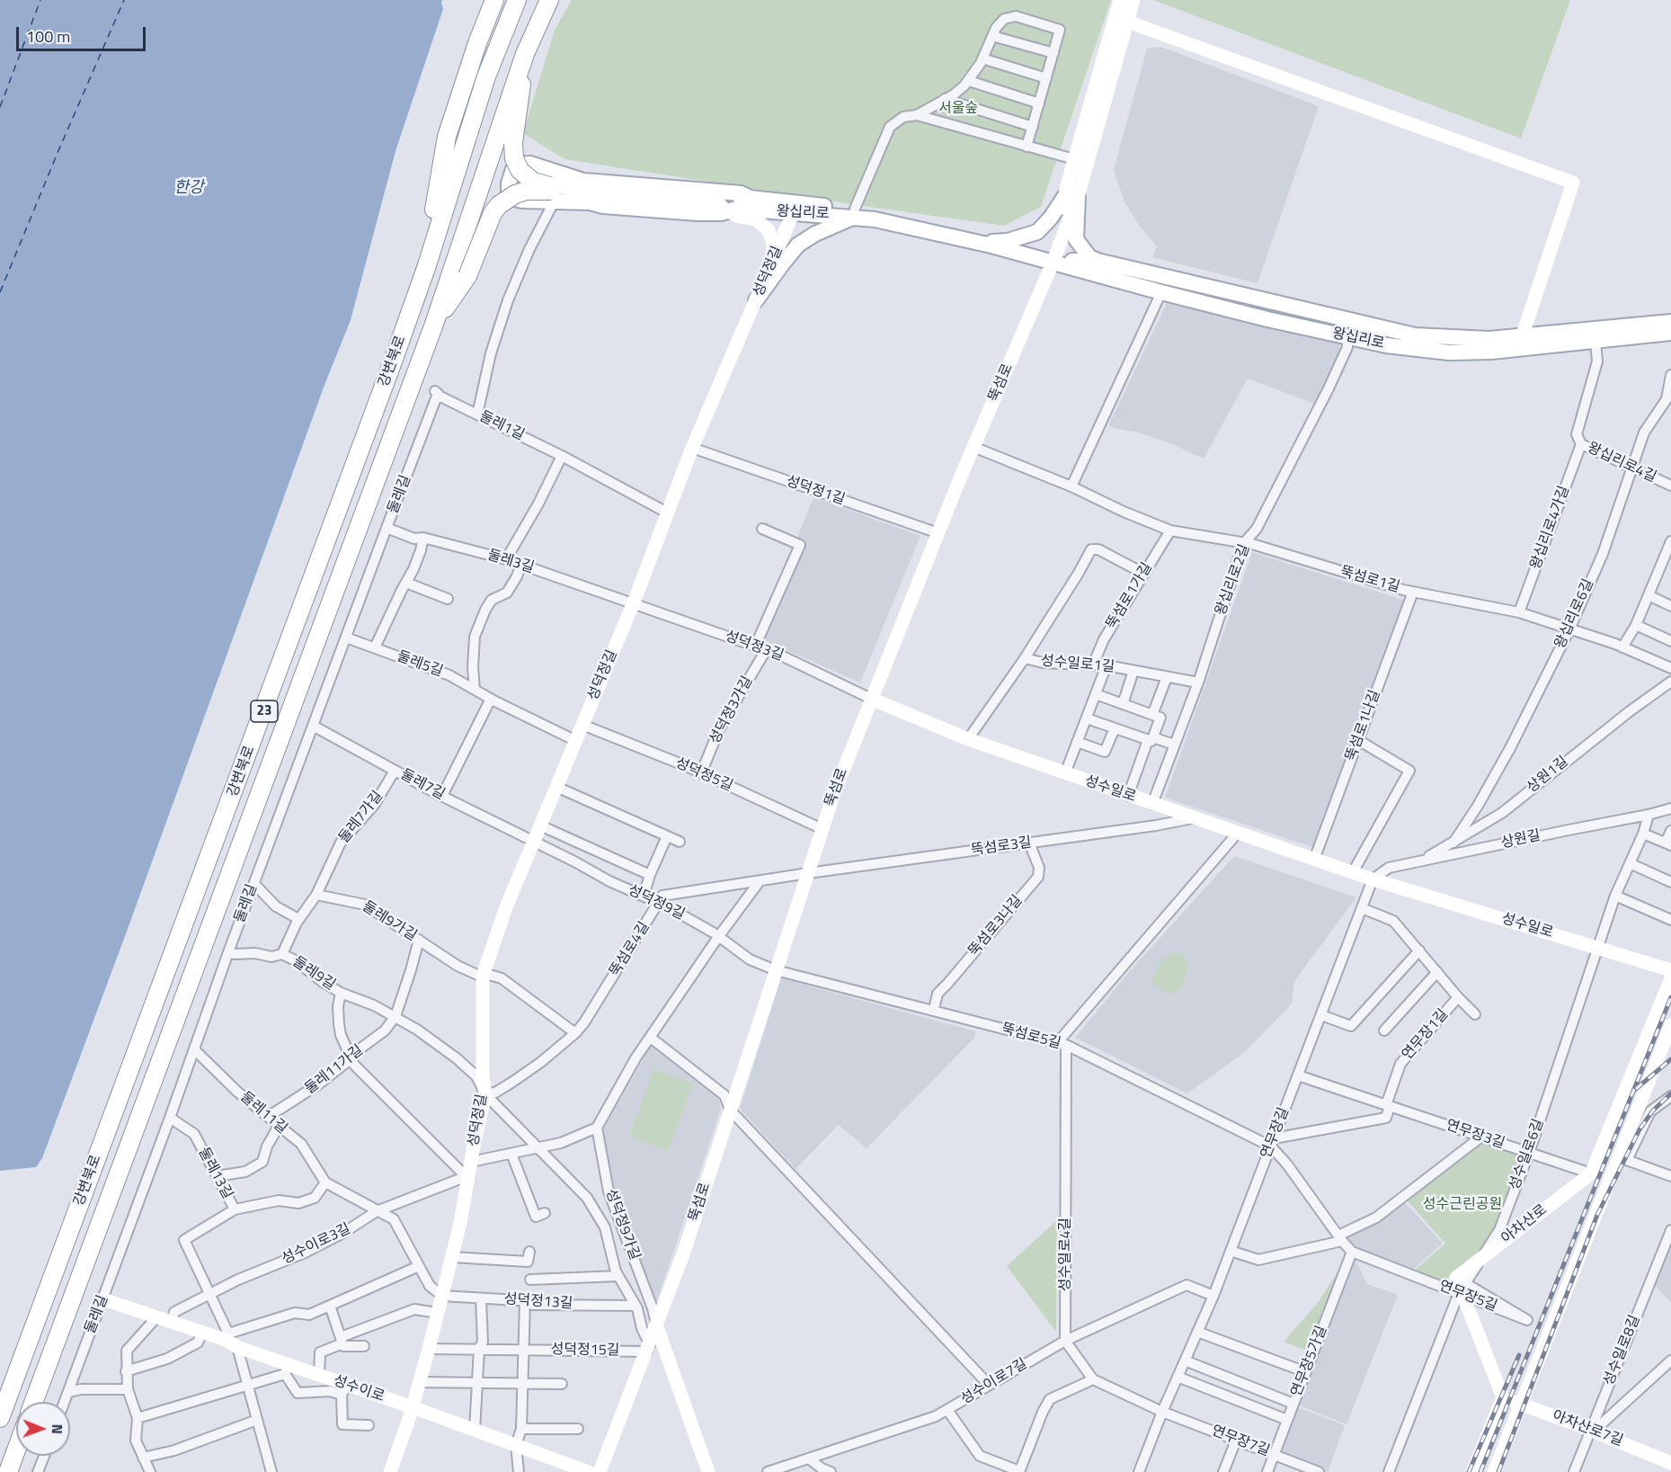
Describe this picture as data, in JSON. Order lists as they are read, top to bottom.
{
  "streets": {
    "highway": ["강변북로", "23"],
    "main road": ["왕십리로"],
    "street": [
      "성덕정길",
      "뚝섬로",
      "둘레1길",
      "왕십리로4길",
      "성덕정1길",
      "둘레길",
      "왕십리로4가길",
      "둘레3길",
      "왕십리로2길",
      "뚝섬로1길",
      "뚝섬로1가길",
      "왕십리로6길",
      "성덕정3길",
      "둘레5길",
      "성수일로1길",
      "성덕정3가길",
      "뚝섬로1나길",
      "성덕정5길",
      "상원1길",
      "둘레7길",
      "성수일로",
      "둘레7가길",
      "상원길",
      "뚝섬로3길",
      "성덕정9길",
      "둘레9가길",
      "뚝섬로3나길",
      "뚝섬로4길",
      "둘레9길",
      "연무장1길",
      "뚝섬로5길",
      "둘레11가길",
      "둘레11길",
      "연무장길",
      "연무장3길",
      "성수일로6길",
      "둘레13길",
      "성덕정9가길",
      "아차산로",
      "성수이로3길",
      "성수일로4길",
      "연무장5길",
      "성덕정13길",
      "성덕정15길",
      "성수일로8길",
      "연무장5가길",
      "성수이로7길",
      "성수이로",
      "아차산로7길",
      "연무장7길"
    ]
  },
  "crossings": [
    ["왕십리로", "성덕정길"],
    ["왕십리로", "뚝섬로"],
    ["왕십리로", "왕십리로4길"],
    ["왕십리로", "왕십리로2길"],
    ["성덕정길", "둘레1길"],
    ["성덕정길", "성덕정1길"],
    ["성덕정길", "둘레3길"],
    ["성덕정길", "성덕정3길"],
    ["성덕정길", "둘레5길"],
    ["성덕정길", "성덕정5길"],
    ["성덕정길", "둘레7길"],
    ["성덕정길", "성덕정9길"],
    ["성덕정길", "둘레9가길"],
    ["성덕정길", "뚝섬로4길"],
    ["성덕정길", "둘레9길"],
    ["성덕정길", "둘레11길"],
    ["성덕정길", "성덕정9가길"],
    ["성덕정길", "성수이로3길"],
    ["성덕정길", "성덕정13길"],
    ["성덕정길", "성덕정15길"],
    ["성덕정길", "성수이로"],
    ["뚝섬로", "성덕정1길"],
    ["뚝섬로", "뚝섬로1길"],
    ["뚝섬로", "성덕정3길"],
    ["뚝섬로", "성덕정5길"],
    ["뚝섬로", "성수일로"],
    ["뚝섬로", "뚝섬로3길"],
    ["뚝섬로", "성덕정9길"],
    ["뚝섬로", "둘레9길"],
    ["뚝섬로", "뚝섬로5길"],
    ["뚝섬로", "성덕정9가길"],
    ["뚝섬로", "성덕정15길"],
    ["둘레1길", "둘레길"],
    ["왕십리로4길", "왕십리로4가길"],
    ["왕십리로4길", "왕십리로6길"],
    ["둘레길", "둘레3길"],
    ["둘레길", "둘레5길"],
    ["둘레길", "둘레7길"],
    ["둘레길", "둘레9길"],
    ["둘레길", "둘레11가길"],
    ["둘레길", "둘레11길"],
    ["둘레길", "둘레13길"],
    ["둘레길", "성수이로"],
    ["왕십리로4가길", "뚝섬로1길"],
    ["둘레3길", "성덕정3길"],
    ["왕십리로2길", "뚝섬로1길"],
    ["왕십리로2길", "성수일로1길"],
    ["왕십리로2길", "성수일로"],
    ["뚝섬로1길", "뚝섬로1가길"],
    ["뚝섬로1길", "왕십리로6길"],
    ["뚝섬로1길", "뚝섬로1나길"],
    ["뚝섬로1가길", "성수일로1길"],
    ["왕십리로6길", "상원1길"],
    ["성덕정3길", "성덕정3가길"],
    ["성덕정3길", "성수일로"],
    ["성수일로1길", "성수일로"],
    ["성덕정3가길", "성덕정5길"],
    ["뚝섬로1나길", "성수일로"],
    ["상원1길", "상원길"],
    ["둘레7길", "둘레7가길"],
    ["둘레7길", "성덕정9길"],
    ["성수일로", "상원길"],
    ["성수일로", "뚝섬로3길"],
    ["성수일로", "연무장길"],
    ["성수일로", "성수일로6길"],
    ["둘레7가길", "둘레9가길"],
    ["상원길", "연무장길"],
    ["상원길", "성수일로6길"],
    ["뚝섬로3길", "뚝섬로3나길"],
    ["성덕정9길", "뚝섬로4길"],
    ["성덕정9길", "뚝섬로5길"],
    ["둘레9가길", "뚝섬로4길"],
    ["뚝섬로4길", "둘레9길"],
    ["둘레9길", "둘레11가길"],
    ["둘레9길", "둘레11길"],
    ["둘레9길", "성덕정13길"],
    ["둘레9길", "성덕정15길"],
    ["연무장1길", "연무장길"],
    ["연무장1길", "연무장3길"],
    ["뚝섬로5길", "연무장길"],
    ["뚝섬로5길", "성수일로4길"],
    ["뚝섬로5길", "연무장5길"],
    ["둘레11가길", "둘레11길"],
    ["둘레11길", "성수이로3길"],
    ["둘레11길", "성덕정13길"],
    ["연무장길", "연무장3길"],
    ["연무장길", "연무장5길"],
    ["연무장길", "성수이로7길"],
    ["연무장길", "연무장7길"],
    ["연무장3길", "성수일로6길"],
    ["연무장3길", "아차산로"],
    ["성수일로6길", "연무장5길"],
    ["둘레13길", "성수이로3길"],
    ["둘레13길", "성수이로"],
    ["아차산로", "연무장5길"],
    ["성수이로3길", "성수이로"],
    ["성수일로4길", "성수이로7길"],
    ["연무장5길", "연무장5가길"],
    ["성수일로8길", "아차산로7길"],
    ["연무장5가길", "연무장7길"]
  ],
  "water": ["한강"],
  "parks": ["서울숲", "성수근린공원"],
  "scale_bar": "100 m",
  "north": "right"
}
